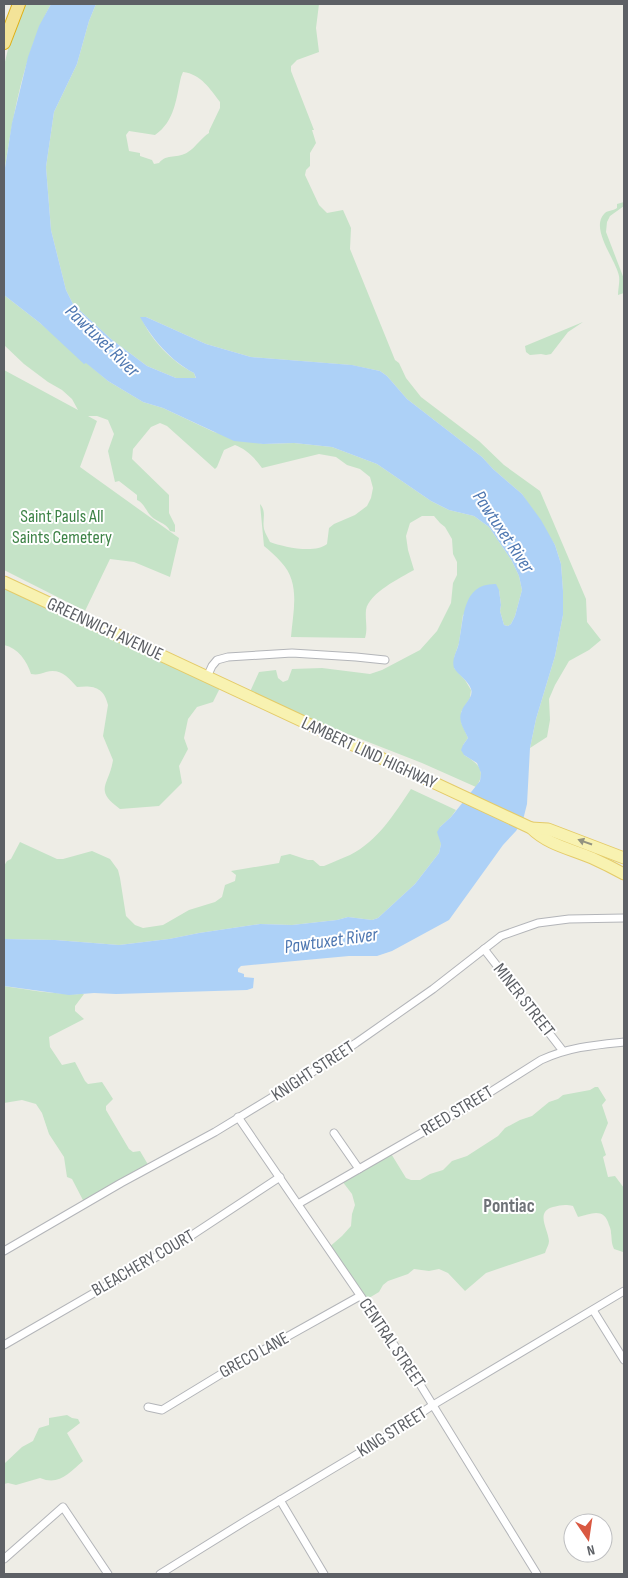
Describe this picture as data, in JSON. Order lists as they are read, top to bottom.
{
  "streets": {
    "main road": ["GREENWICH AVENUE", "LAMBERT LIND HIGHWAY"],
    "street": [
      "MINER STREET",
      "KNIGHT STREET",
      "REED STREET",
      "BLEACHERY COURT",
      "CENTRAL STREET",
      "GRECO LANE",
      "KING STREET"
    ]
  },
  "crossings": [
    ["GREENWICH AVENUE", "LAMBERT LIND HIGHWAY"],
    ["MINER STREET", "KNIGHT STREET"],
    ["MINER STREET", "REED STREET"],
    ["KNIGHT STREET", "CENTRAL STREET"],
    ["REED STREET", "CENTRAL STREET"],
    ["BLEACHERY COURT", "CENTRAL STREET"],
    ["CENTRAL STREET", "GRECO LANE"],
    ["CENTRAL STREET", "KING STREET"]
  ],
  "districts": ["Pontiac"],
  "water": ["Pawtuxet River"],
  "parks": ["Saint Pauls All Saints Cemetery"],
  "north": "bottom"
}
